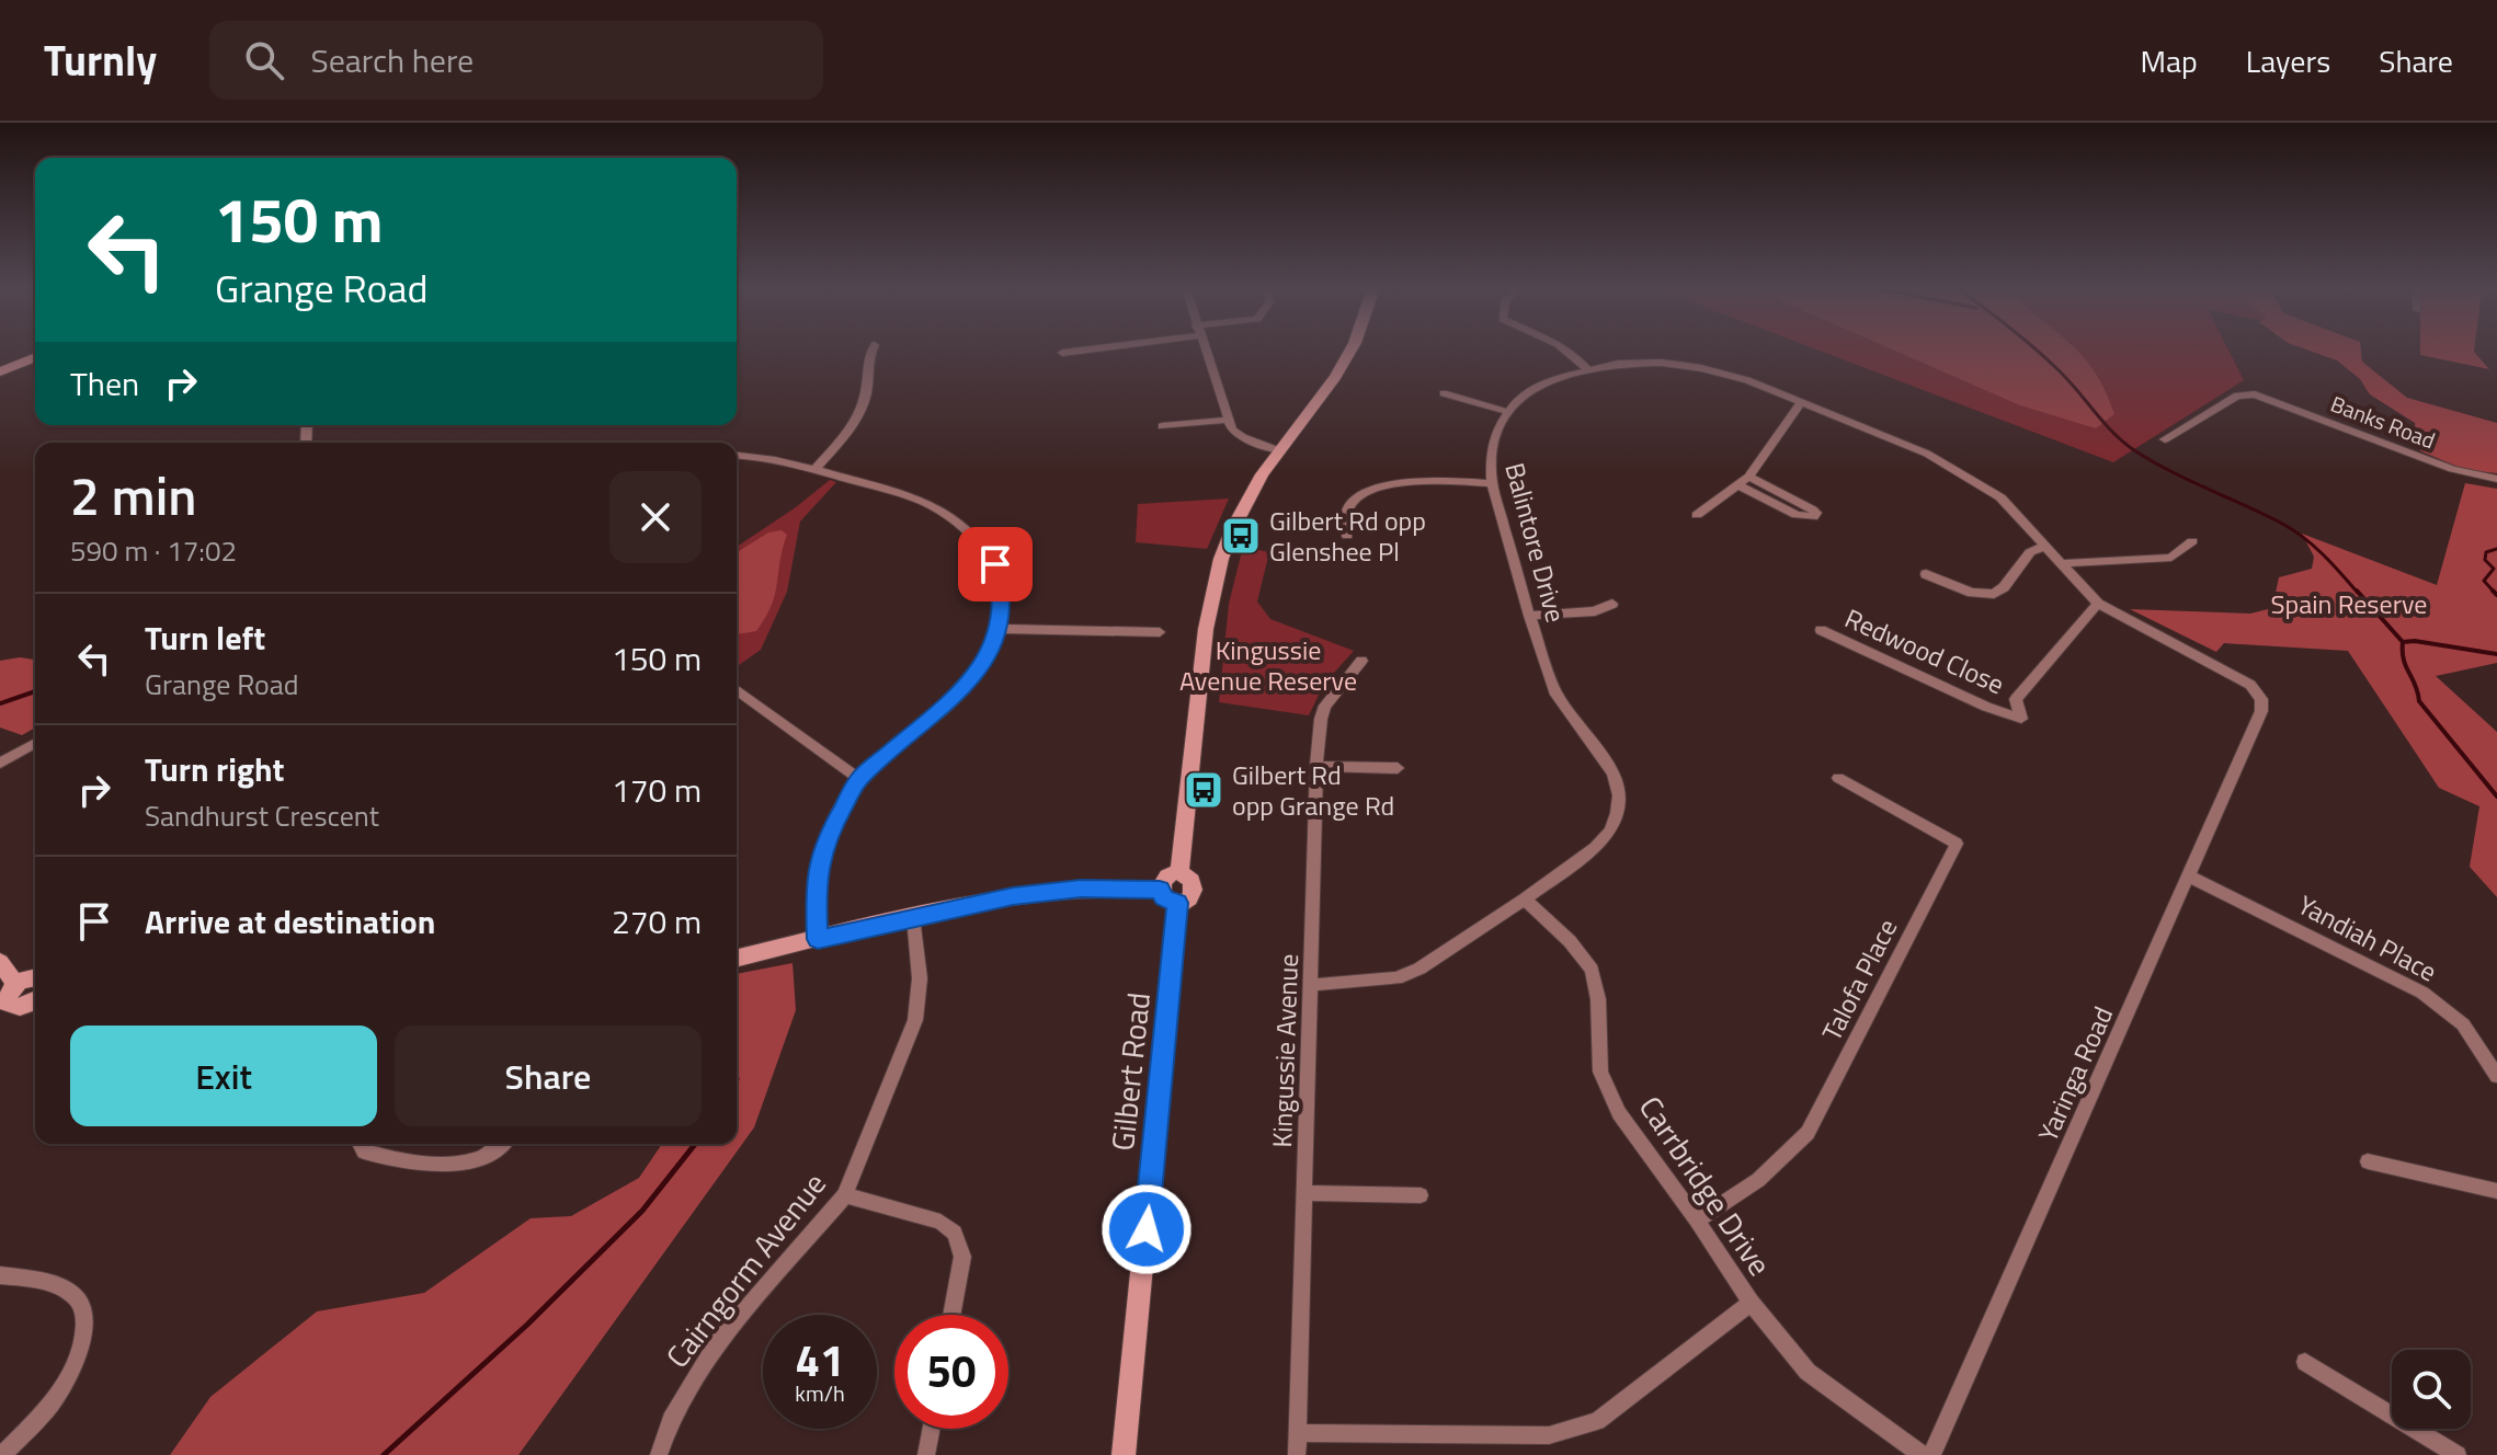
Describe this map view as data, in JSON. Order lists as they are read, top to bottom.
{
  "streets": {
    "main road": ["Gilbert Road"],
    "street": [
      "Banks Road",
      "Balintore Drive",
      "Redwood Close",
      "Yandiah Place",
      "Talofa Place",
      "Kingussie Avenue",
      "Yaringa Road",
      "Carrbridge Drive",
      "Cairngorm Avenue"
    ]
  },
  "crossings": [
    ["Balintore Drive", "Redwood Close"],
    ["Balintore Drive", "Kingussie Avenue"],
    ["Balintore Drive", "Yaringa Road"],
    ["Balintore Drive", "Carrbridge Drive"],
    ["Yandiah Place", "Yaringa Road"],
    ["Talofa Place", "Carrbridge Drive"]
  ],
  "parks": ["Spain Reserve", "Kingussie Avenue Reserve"],
  "places": {
    "bus stop": ["Gilbert Rd opp Glenshee Pl", "Gilbert Rd opp Grange Rd"]
  },
  "page": {
    "header": "Turnly",
    "search": "Search here",
    "nav": ["Map", "Layers", "Share"],
    "turn": ["150 m", "Grange Road"],
    "then": "Then",
    "heading": ["2 min", "590 m · 17:02"],
    "list": [
      {
        "name": "Turn left",
        "note": "Grange Road",
        "value": "150 m"
      },
      {
        "name": "Turn right",
        "note": "Sandhurst Crescent",
        "value": "170 m"
      },
      {
        "name": "Arrive at destination",
        "value": "270 m"
      }
    ],
    "buttons": ["Exit", "Share"],
    "speed": "41 km/h",
    "limit": "50"
  }
}
